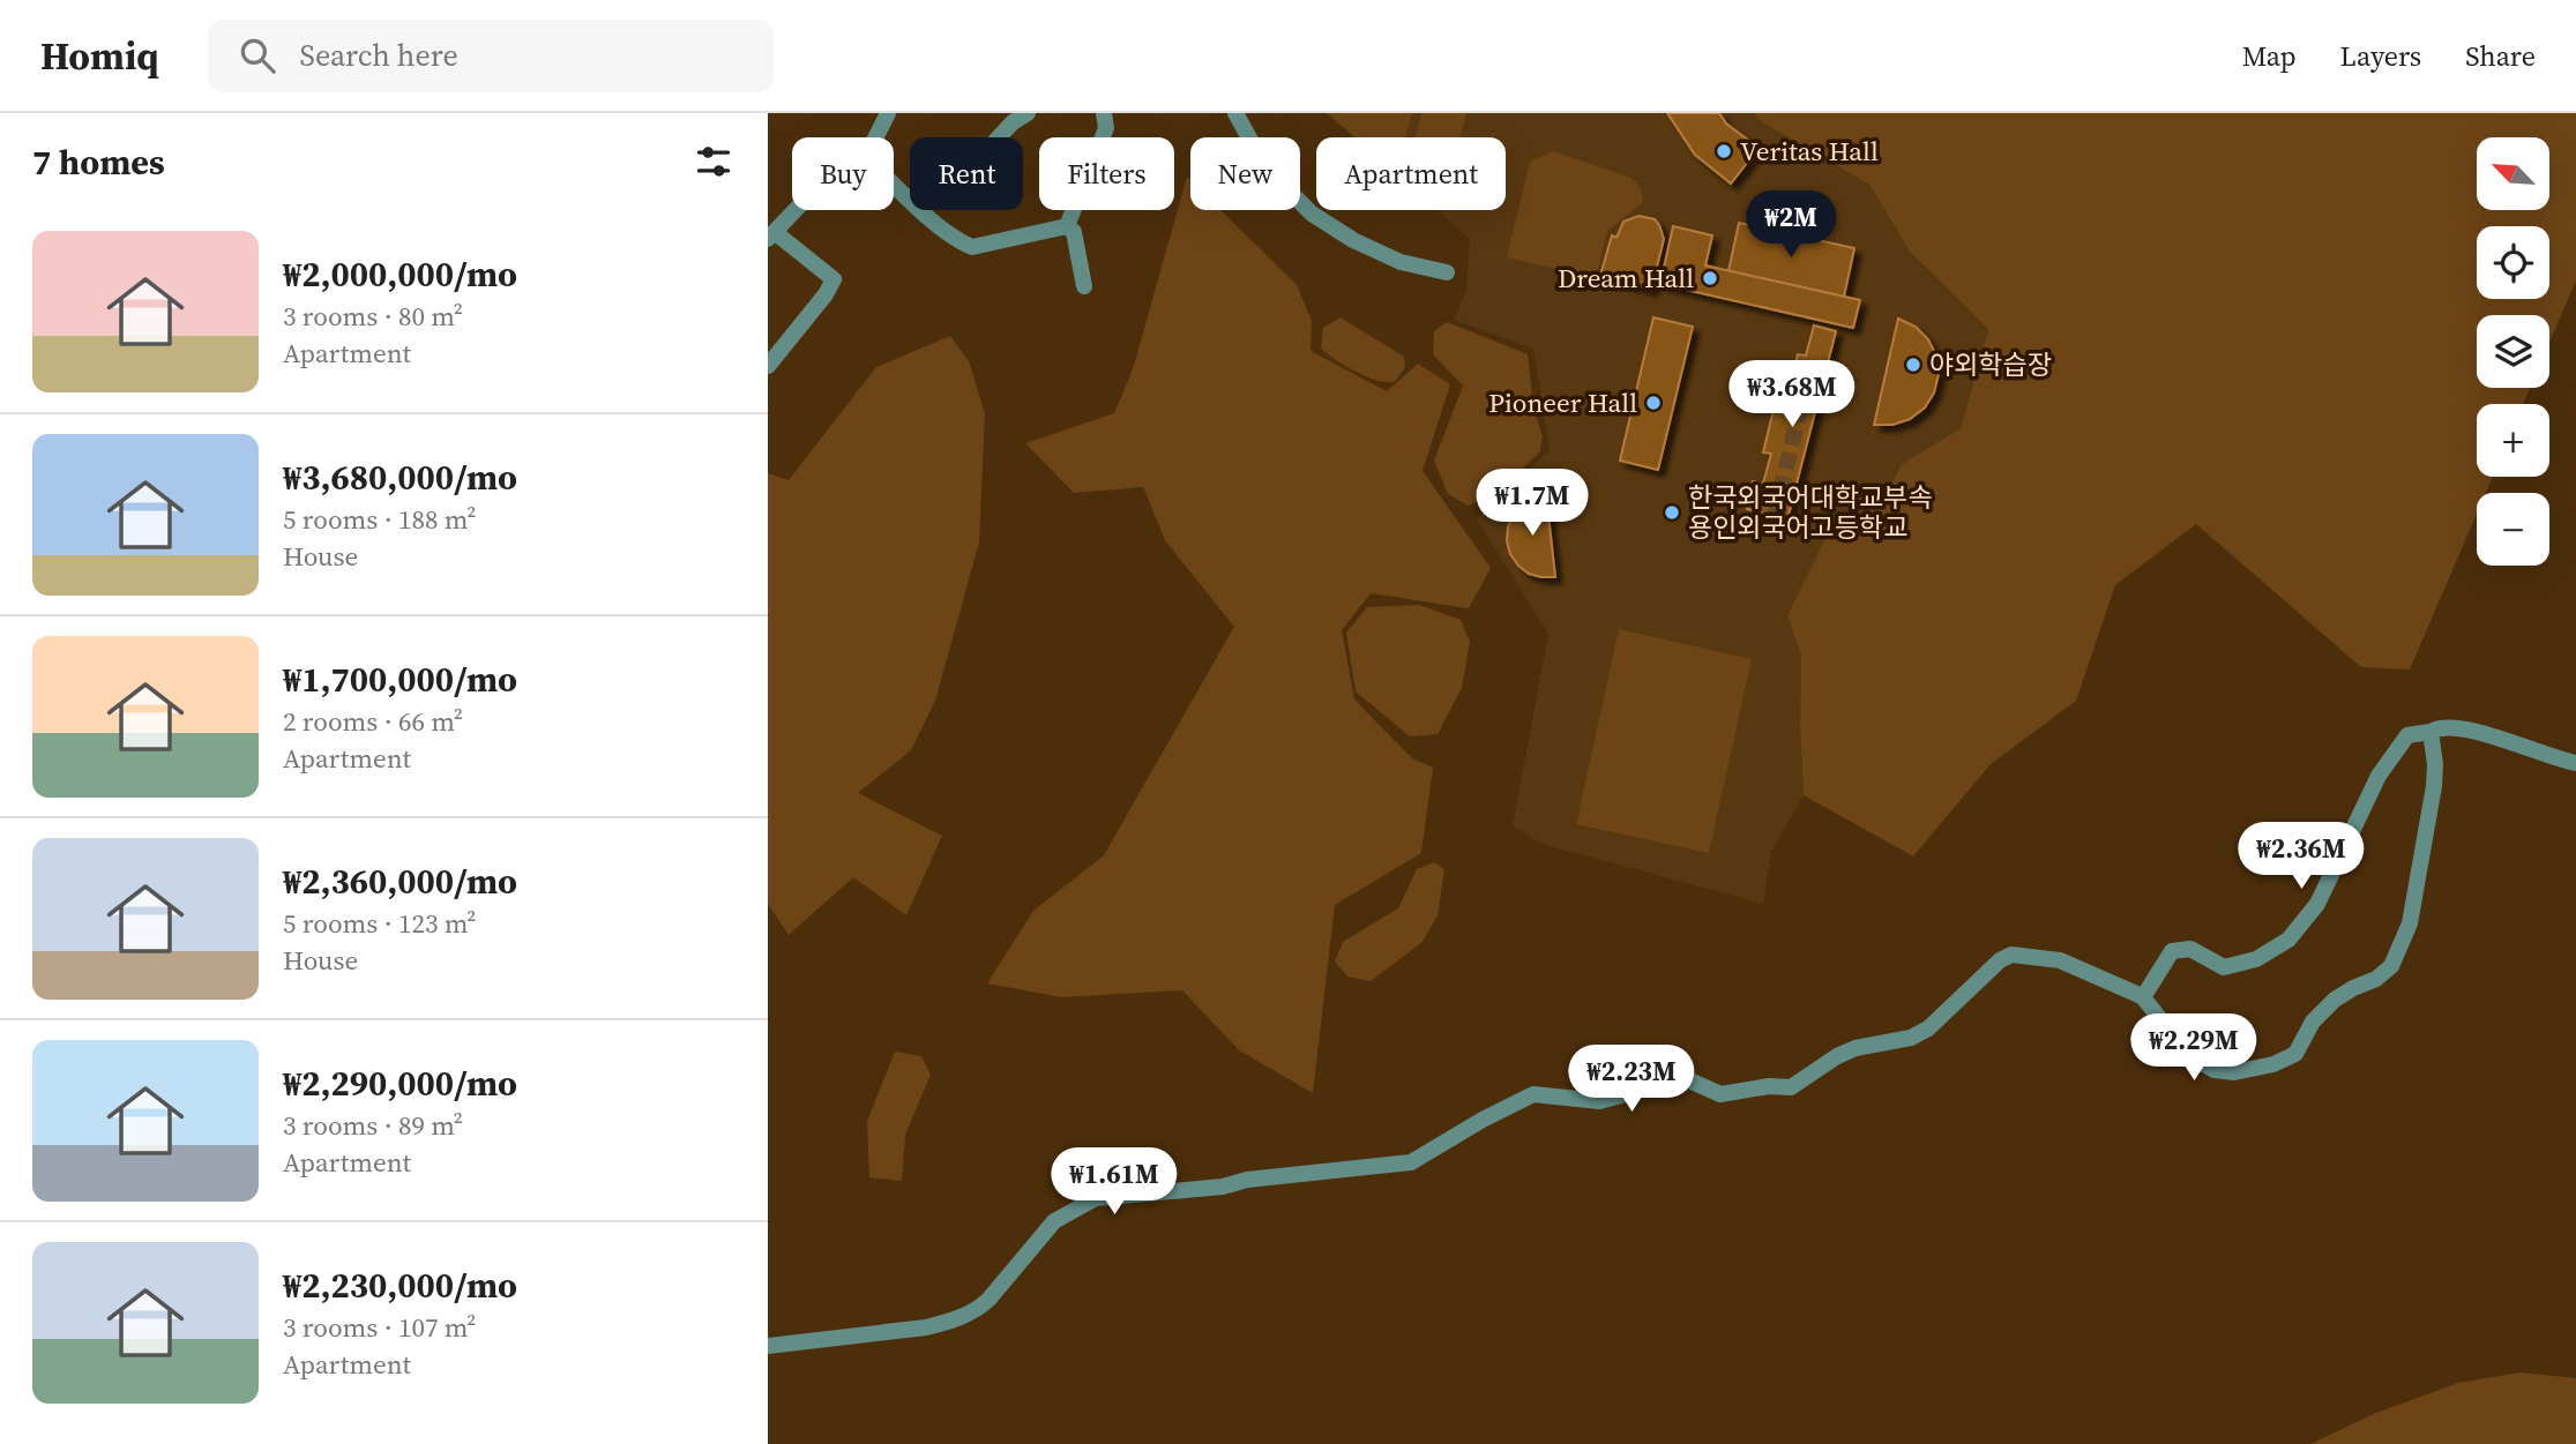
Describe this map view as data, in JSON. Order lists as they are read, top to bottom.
{
  "places": [
    "Veritas Hall",
    "Dream Hall",
    "야외학습장",
    "Pioneer Hall",
    "한국외국어대학교부속 용인외국어고등학교"
  ],
  "north": "top left",
  "page": {
    "header": "Homiq",
    "search": "Search here",
    "nav": ["Map", "Layers", "Share"],
    "heading": "7 homes",
    "map_buttons": ["+", "−"],
    "chip": [
      "Buy",
      "Rent",
      "Filters",
      "New",
      "Apartment"
    ],
    "price": [
      "₩2M",
      "₩3.68M",
      "₩1.7M",
      "₩2.36M",
      "₩2.29M",
      "₩2.23M",
      "₩1.61M"
    ],
    "list": [
      {
        "name": "₩2,000,000/mo",
        "note": "3 rooms · 80 m² · Apartment"
      },
      {
        "name": "₩3,680,000/mo",
        "note": "5 rooms · 188 m² · House"
      },
      {
        "name": "₩1,700,000/mo",
        "note": "2 rooms · 66 m² · Apartment"
      },
      {
        "name": "₩2,360,000/mo",
        "note": "5 rooms · 123 m² · House"
      },
      {
        "name": "₩2,290,000/mo",
        "note": "3 rooms · 89 m² · Apartment"
      },
      {
        "name": "₩2,230,000/mo",
        "note": "3 rooms · 107 m² · Apartment"
      }
    ]
  }
}
